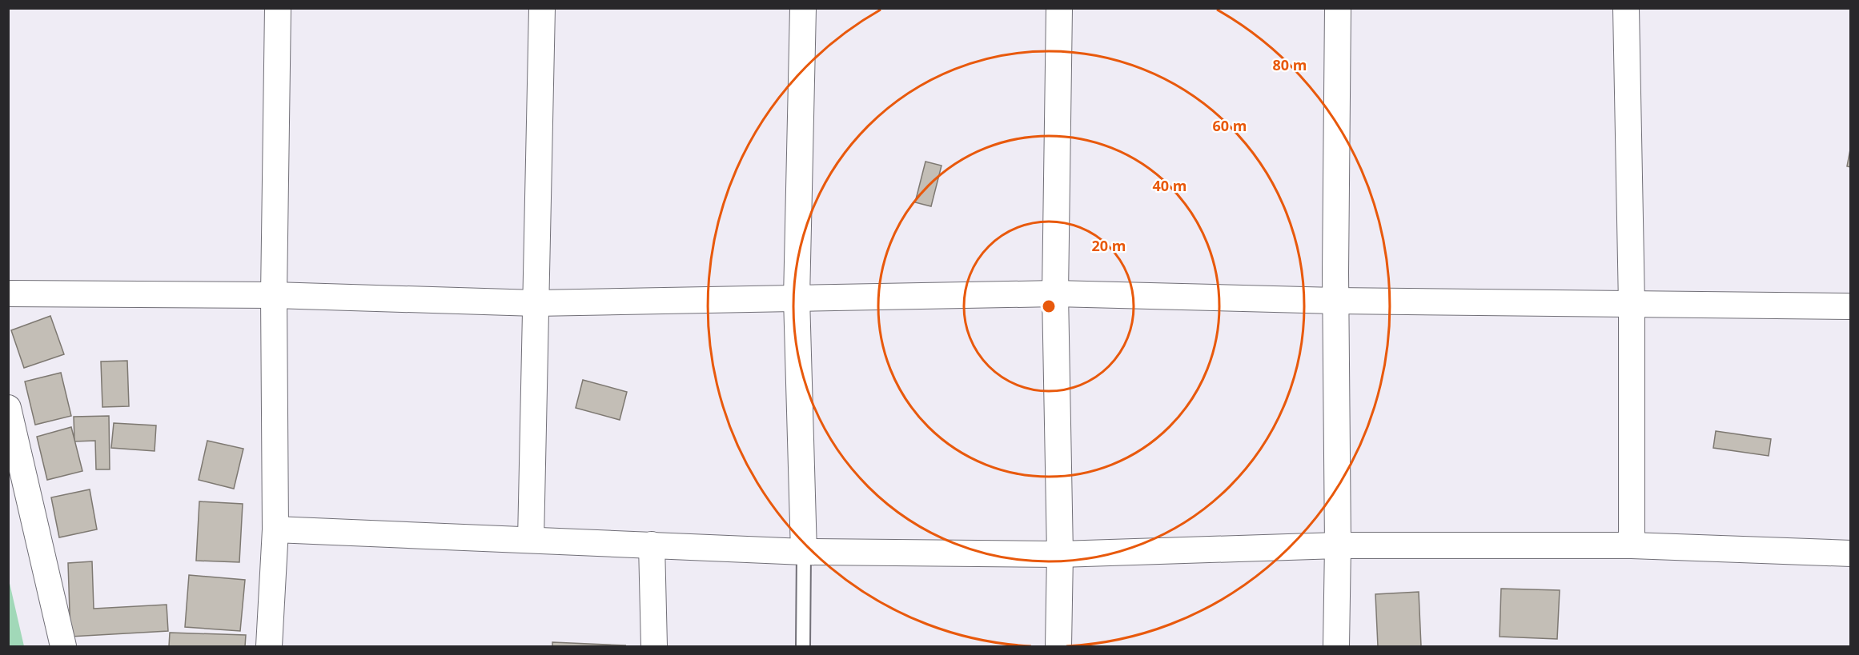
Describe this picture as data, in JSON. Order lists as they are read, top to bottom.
{
  "rings": [
    "80 m",
    "60 m",
    "40 m",
    "20 m"
  ]
}
